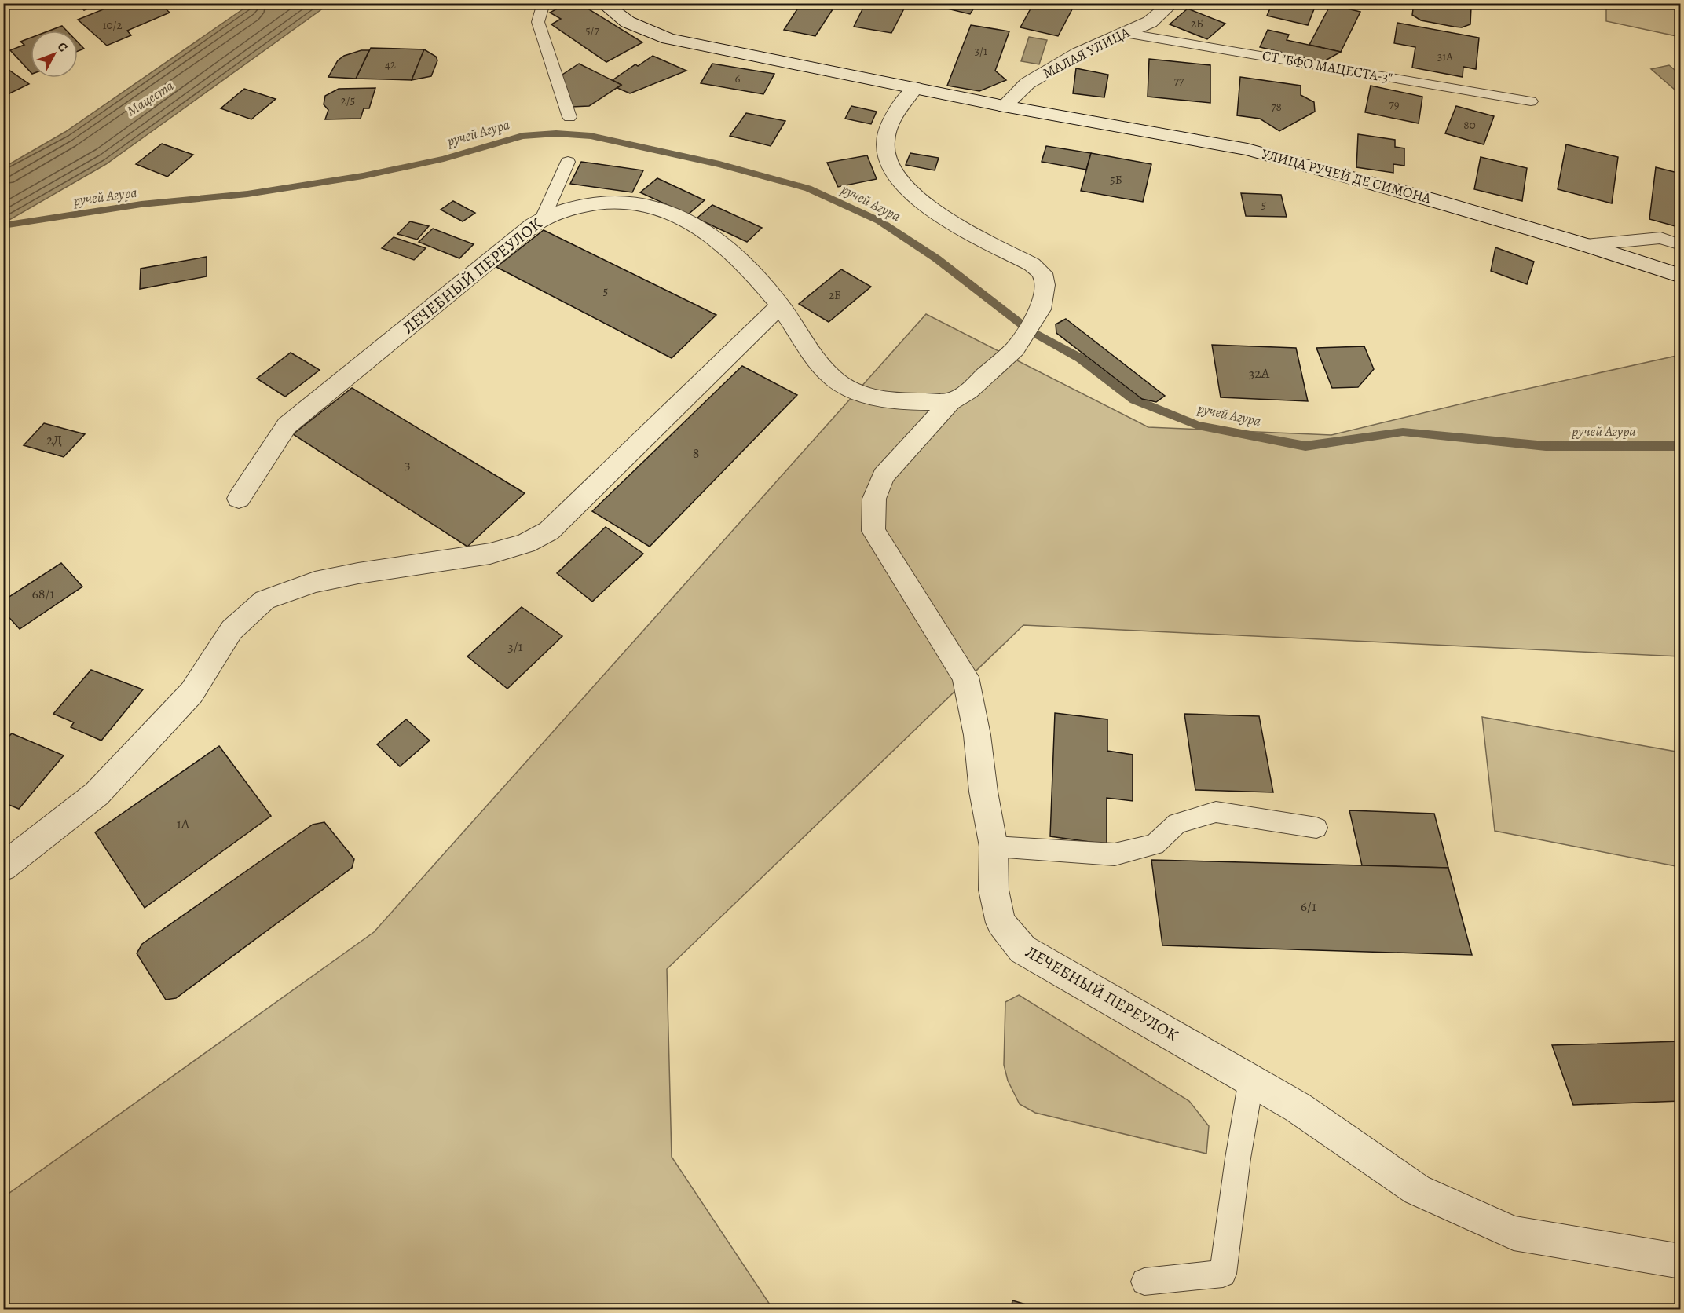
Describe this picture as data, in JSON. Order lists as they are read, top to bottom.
{
  "streets": {
    "street": ["МАЛАЯ УЛИЦА", "УЛИЦА РУЧЕЙ ДЕ СИМОНА", "ЛЕЧЕБНЫЙ ПЕРЕУЛОК"],
    "lane": ["СТ \"БФО МАЦЕСТА-3\""]
  },
  "crossings": [
    ["МАЛАЯ УЛИЦА", "СТ \"БФО МАЦЕСТА-3\""],
    ["МАЛАЯ УЛИЦА", "УЛИЦА РУЧЕЙ ДЕ СИМОНА"],
    ["УЛИЦА РУЧЕЙ ДЕ СИМОНА", "ЛЕЧЕБНЫЙ ПЕРЕУЛОК"]
  ],
  "water": ["Мацеста", "ручей Агура"],
  "house_numbers": [
    "2Б",
    "10/2",
    "5/7",
    "3/1",
    "31А",
    "42",
    "6",
    "77",
    "2/5",
    "79",
    "78",
    "80",
    "5Б",
    "5",
    "5",
    "2Б",
    "32А",
    "2Д",
    "8",
    "3",
    "68/1",
    "3/1",
    "1А",
    "6/1"
  ],
  "north": "top right"
}
